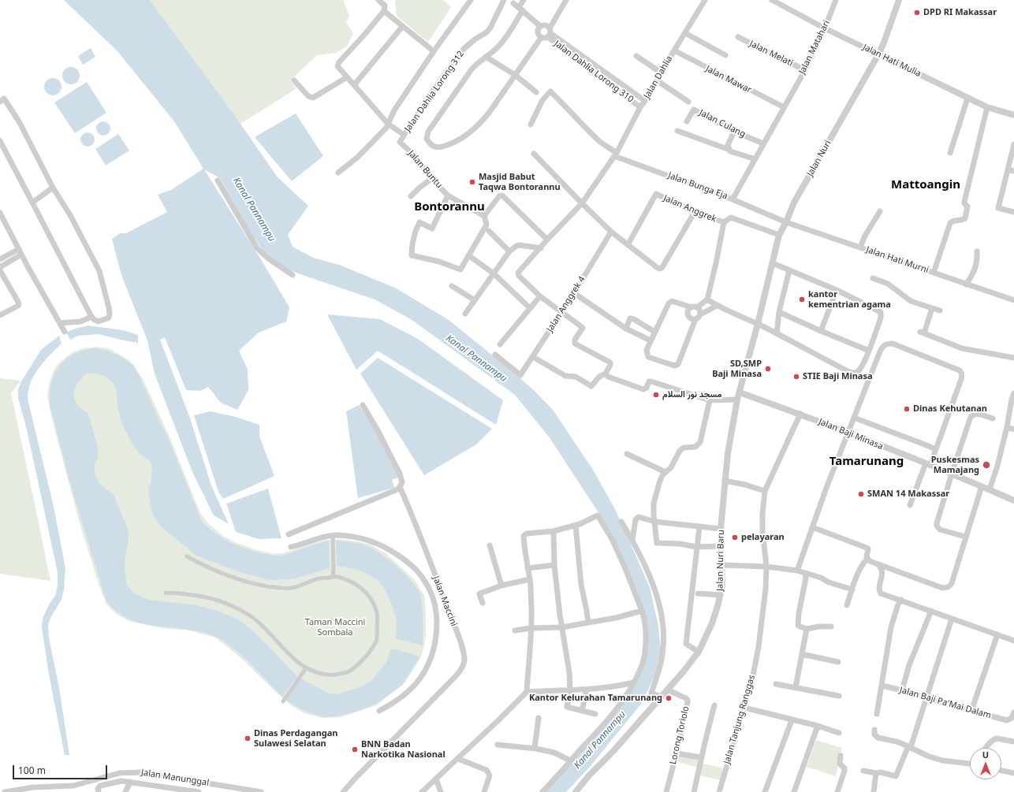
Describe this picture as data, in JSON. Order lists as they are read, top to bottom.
{
  "streets": {
    "street": [
      "Jalan Matahari",
      "Jalan Melati",
      "Jalan Hati Mulia",
      "Jalan Dahlia Lorong 310",
      "Jalan Dahlia",
      "Jalan Mawar",
      "Jalan Dahlia Lorong 312",
      "Jalan Culang",
      "Jalan Nuri",
      "Jalan Buntu",
      "Jalan Bunga Eja",
      "Jalan Anggrek",
      "Jalan Hati Murni",
      "Jalan Anggrek 4",
      "Jalan Baji Minasa",
      "Jalan Nuri Baru",
      "Jalan Maccini",
      "Jalan Baji Pa'Mai Dalam",
      "Jalan Tanjung Ranggas",
      "Lorong Toriolo",
      "Jalan Manunggal"
    ]
  },
  "crossings": [
    ["Jalan Matahari", "Jalan Melati"],
    ["Jalan Matahari", "Jalan Hati Mulia"],
    ["Jalan Matahari", "Jalan Mawar"],
    ["Jalan Matahari", "Jalan Culang"],
    ["Jalan Matahari", "Jalan Bunga Eja"],
    ["Jalan Hati Mulia", "Jalan Nuri"],
    ["Jalan Dahlia Lorong 310", "Jalan Dahlia"],
    ["Jalan Dahlia", "Jalan Mawar"],
    ["Jalan Dahlia", "Jalan Bunga Eja"],
    ["Jalan Dahlia Lorong 312", "Jalan Buntu"],
    ["Jalan Nuri", "Jalan Bunga Eja"],
    ["Jalan Nuri", "Jalan Hati Murni"],
    ["Jalan Nuri", "Jalan Baji Minasa"],
    ["Jalan Nuri", "Jalan Nuri Baru"],
    ["Jalan Bunga Eja", "Jalan Hati Murni"],
    ["Jalan Baji Minasa", "Jalan Nuri Baru"],
    ["Jalan Baji Minasa", "Jalan Tanjung Ranggas"],
    ["Jalan Nuri Baru", "Lorong Toriolo"]
  ],
  "districts": ["Mattoangin", "Bontorannu", "Tamarunang"],
  "water": ["Kanal Pannampu"],
  "parks": ["Taman Maccini Sombala"],
  "places": [
    "DPD RI Makassar",
    "Masjid Babut Taqwa Bontorannu",
    "kantor kementrian agama",
    "SD,SMP Baji Minasa",
    "STIE Baji Minasa",
    "مسجد نور السلام",
    "Dinas Kehutanan",
    "Puskesmas Mamajang",
    "SMAN 14 Makassar",
    "pelayaran",
    "Kantor Kelurahan Tamarunang",
    "Dinas Perdagangan Sulawesi Selatan",
    "BNN Badan Narkotika Nasional"
  ],
  "scale_bar": "100 m",
  "north": "top"
}
